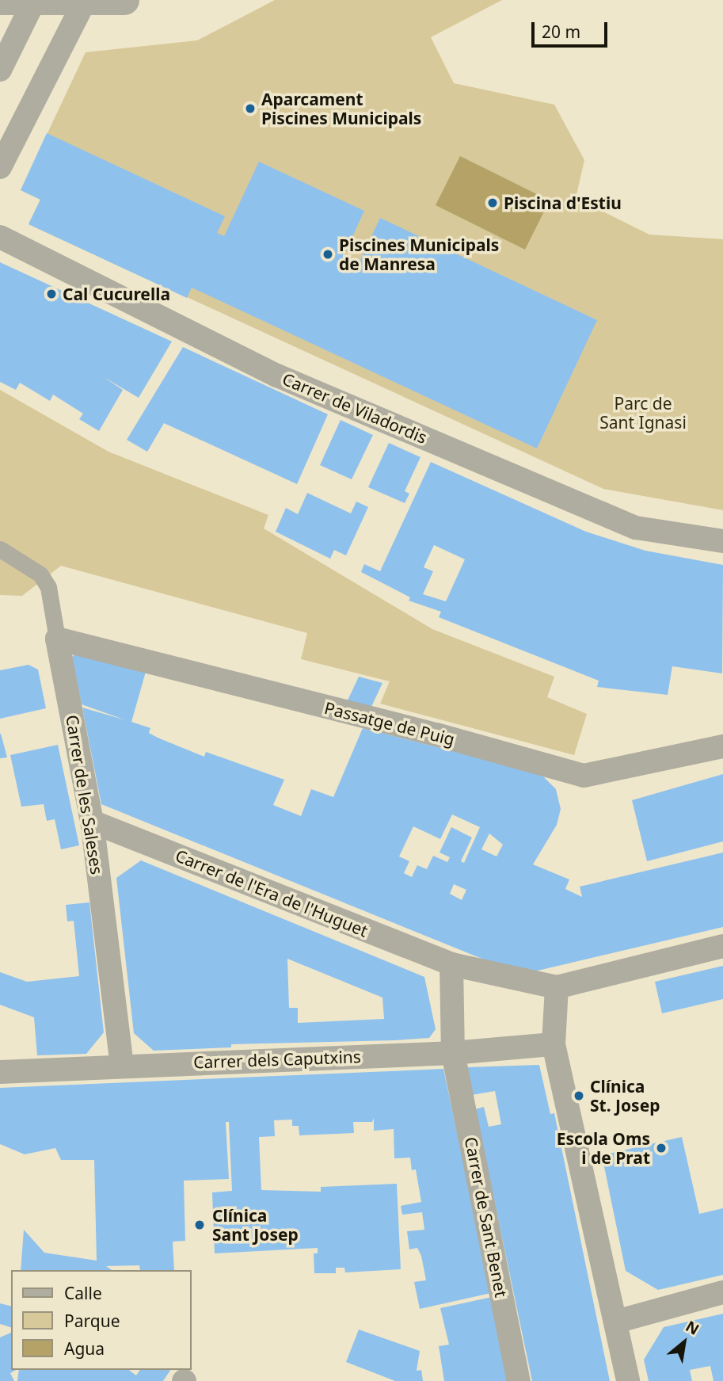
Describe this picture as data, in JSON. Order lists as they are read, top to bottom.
{
  "streets": {
    "street": [
      "Carrer de Viladordis",
      "Passatge de Puig",
      "Carrer de les Saleses",
      "Carrer de l'Era de l'Huguet",
      "Carrer dels Caputxins",
      "Carrer de Sant Benet"
    ]
  },
  "crossings": [
    ["Passatge de Puig", "Carrer de les Saleses"],
    ["Carrer de les Saleses", "Carrer de l'Era de l'Huguet"],
    ["Carrer de les Saleses", "Carrer dels Caputxins"],
    ["Carrer dels Caputxins", "Carrer de Sant Benet"]
  ],
  "parks": ["Parc de Sant Ignasi"],
  "places": [
    "Aparcament Piscines Municipals",
    "Piscina d'Estiu",
    "Piscines Municipals de Manresa",
    "Cal Cucurella",
    "Clínica St. Josep",
    "Escola Oms i de Prat",
    "Clínica Sant Josep"
  ],
  "legend": ["Calle", "Parque", "Agua"],
  "scale_bar": "20 m",
  "north": "top right"
}
